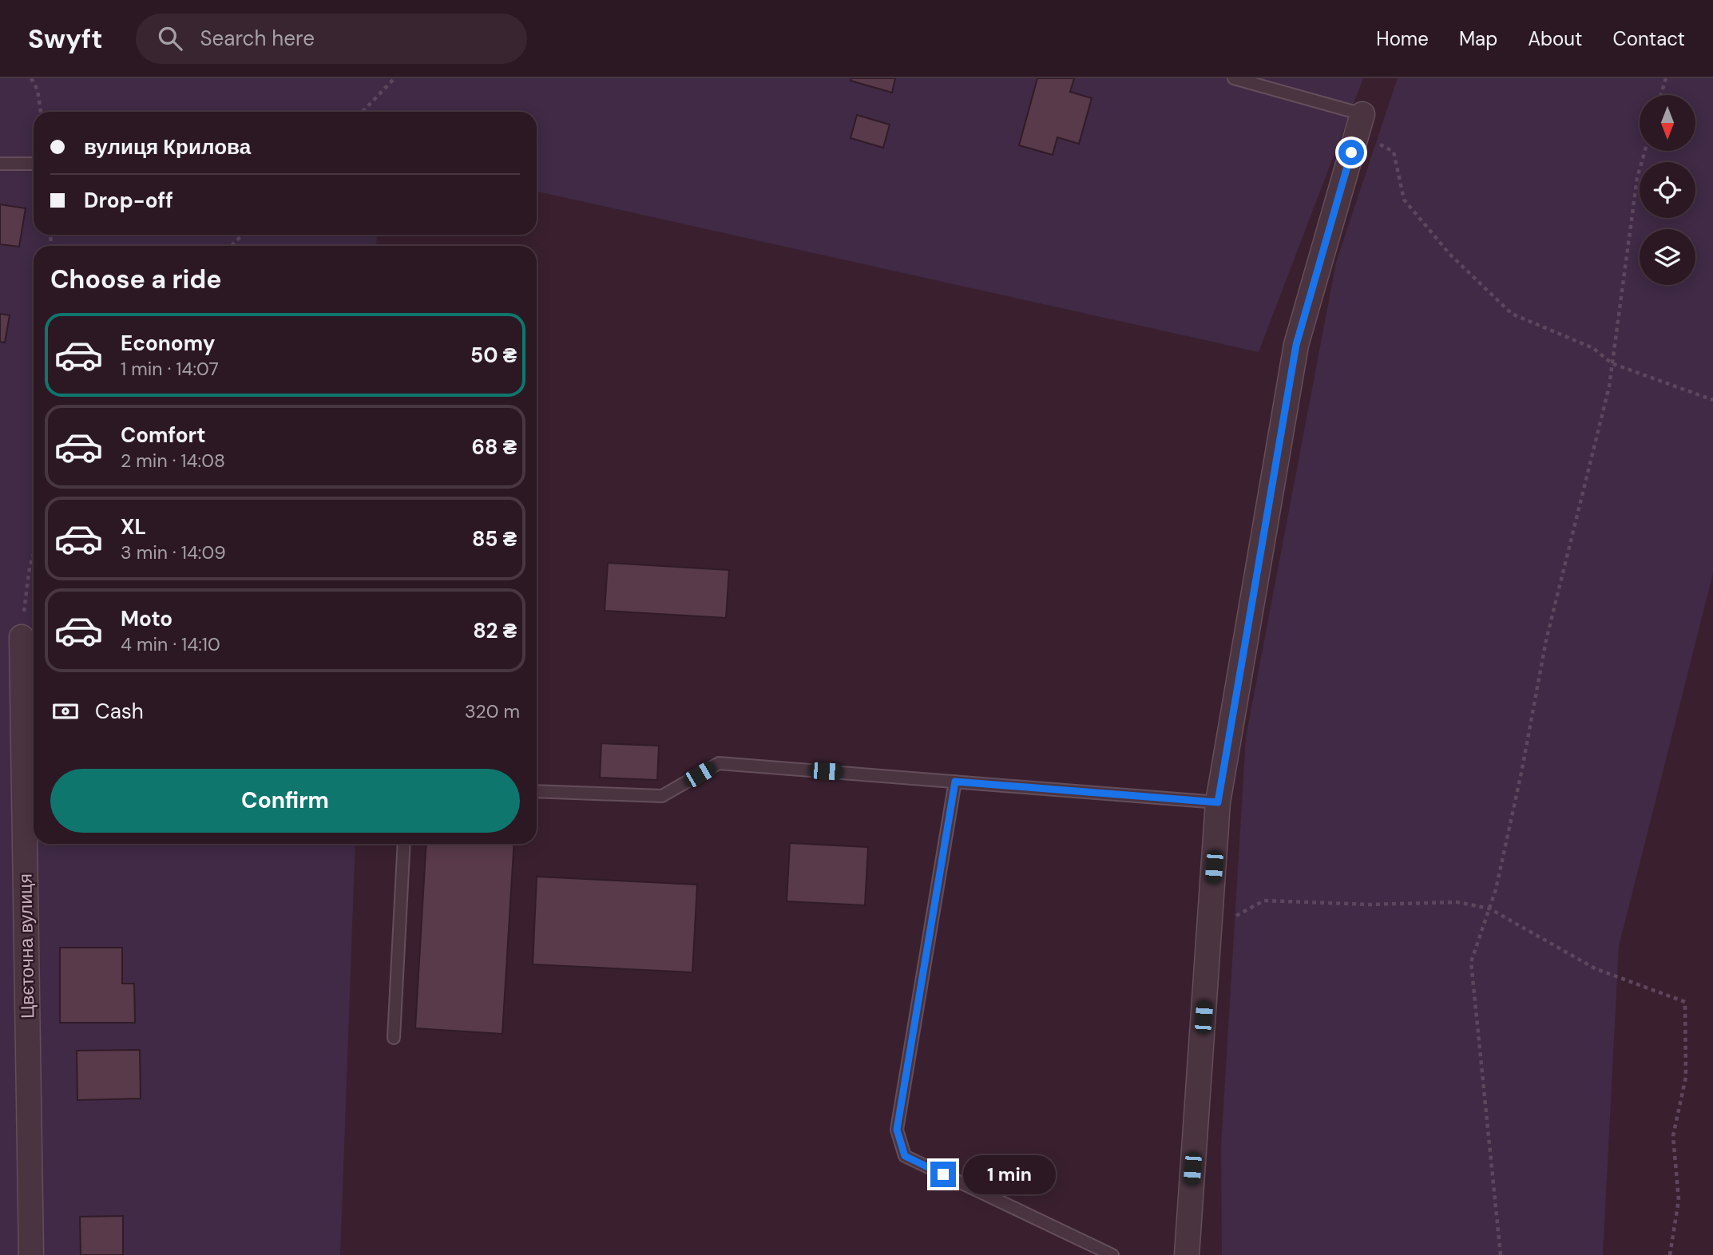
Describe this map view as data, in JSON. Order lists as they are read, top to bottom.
{
  "streets": {
    "street": ["Цвєточна вулиця"]
  },
  "north": "bottom",
  "page": {
    "header": "Swyft",
    "search": "Search here",
    "nav": [
      "Home",
      "Map",
      "About",
      "Contact"
    ],
    "banner": ["вулиця Крилова", "Drop-off"],
    "heading": "Choose a ride",
    "list": [
      {
        "name": "Economy",
        "note": "1 min · 14:07",
        "value": "50 ₴"
      },
      {
        "name": "Comfort",
        "note": "2 min · 14:08",
        "value": "68 ₴"
      },
      {
        "name": "XL",
        "note": "3 min · 14:09",
        "value": "85 ₴"
      },
      {
        "name": "Moto",
        "note": "4 min · 14:10",
        "value": "82 ₴"
      }
    ],
    "pay": ["Cash", "320 m"],
    "buttons": "Confirm",
    "bubble": "1 min"
  }
}
